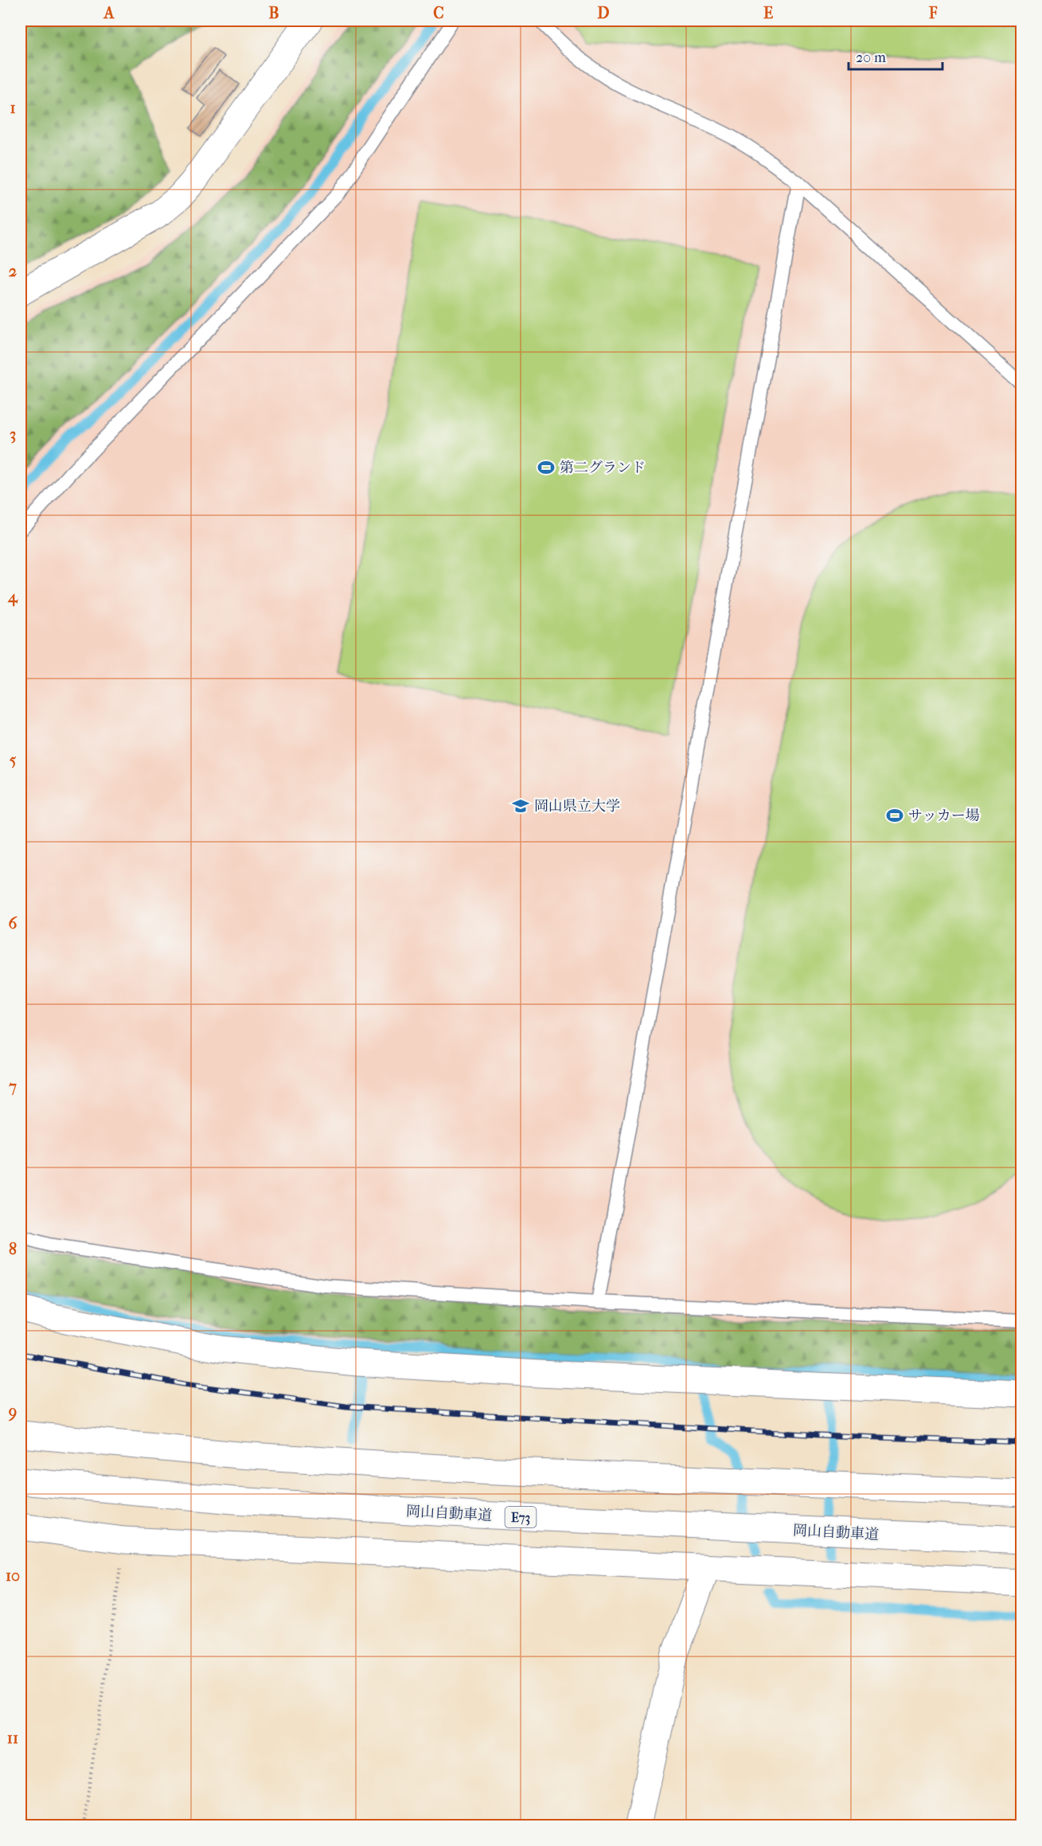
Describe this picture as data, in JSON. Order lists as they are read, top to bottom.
{
  "streets": {
    "main road": ["岡山自動車道", "E73"]
  },
  "places": {
    "sports": ["第二グランド", "サッカー場"],
    "school or university": ["岡山県立大学"]
  },
  "scale_bar": "20 m",
  "grid": {
    "columns": [
      "A",
      "B",
      "C",
      "D",
      "E",
      "F"
    ],
    "rows": [
      "1",
      "2",
      "3",
      "4",
      "5",
      "6",
      "7",
      "8",
      "9",
      "10",
      "11"
    ]
  }
}
